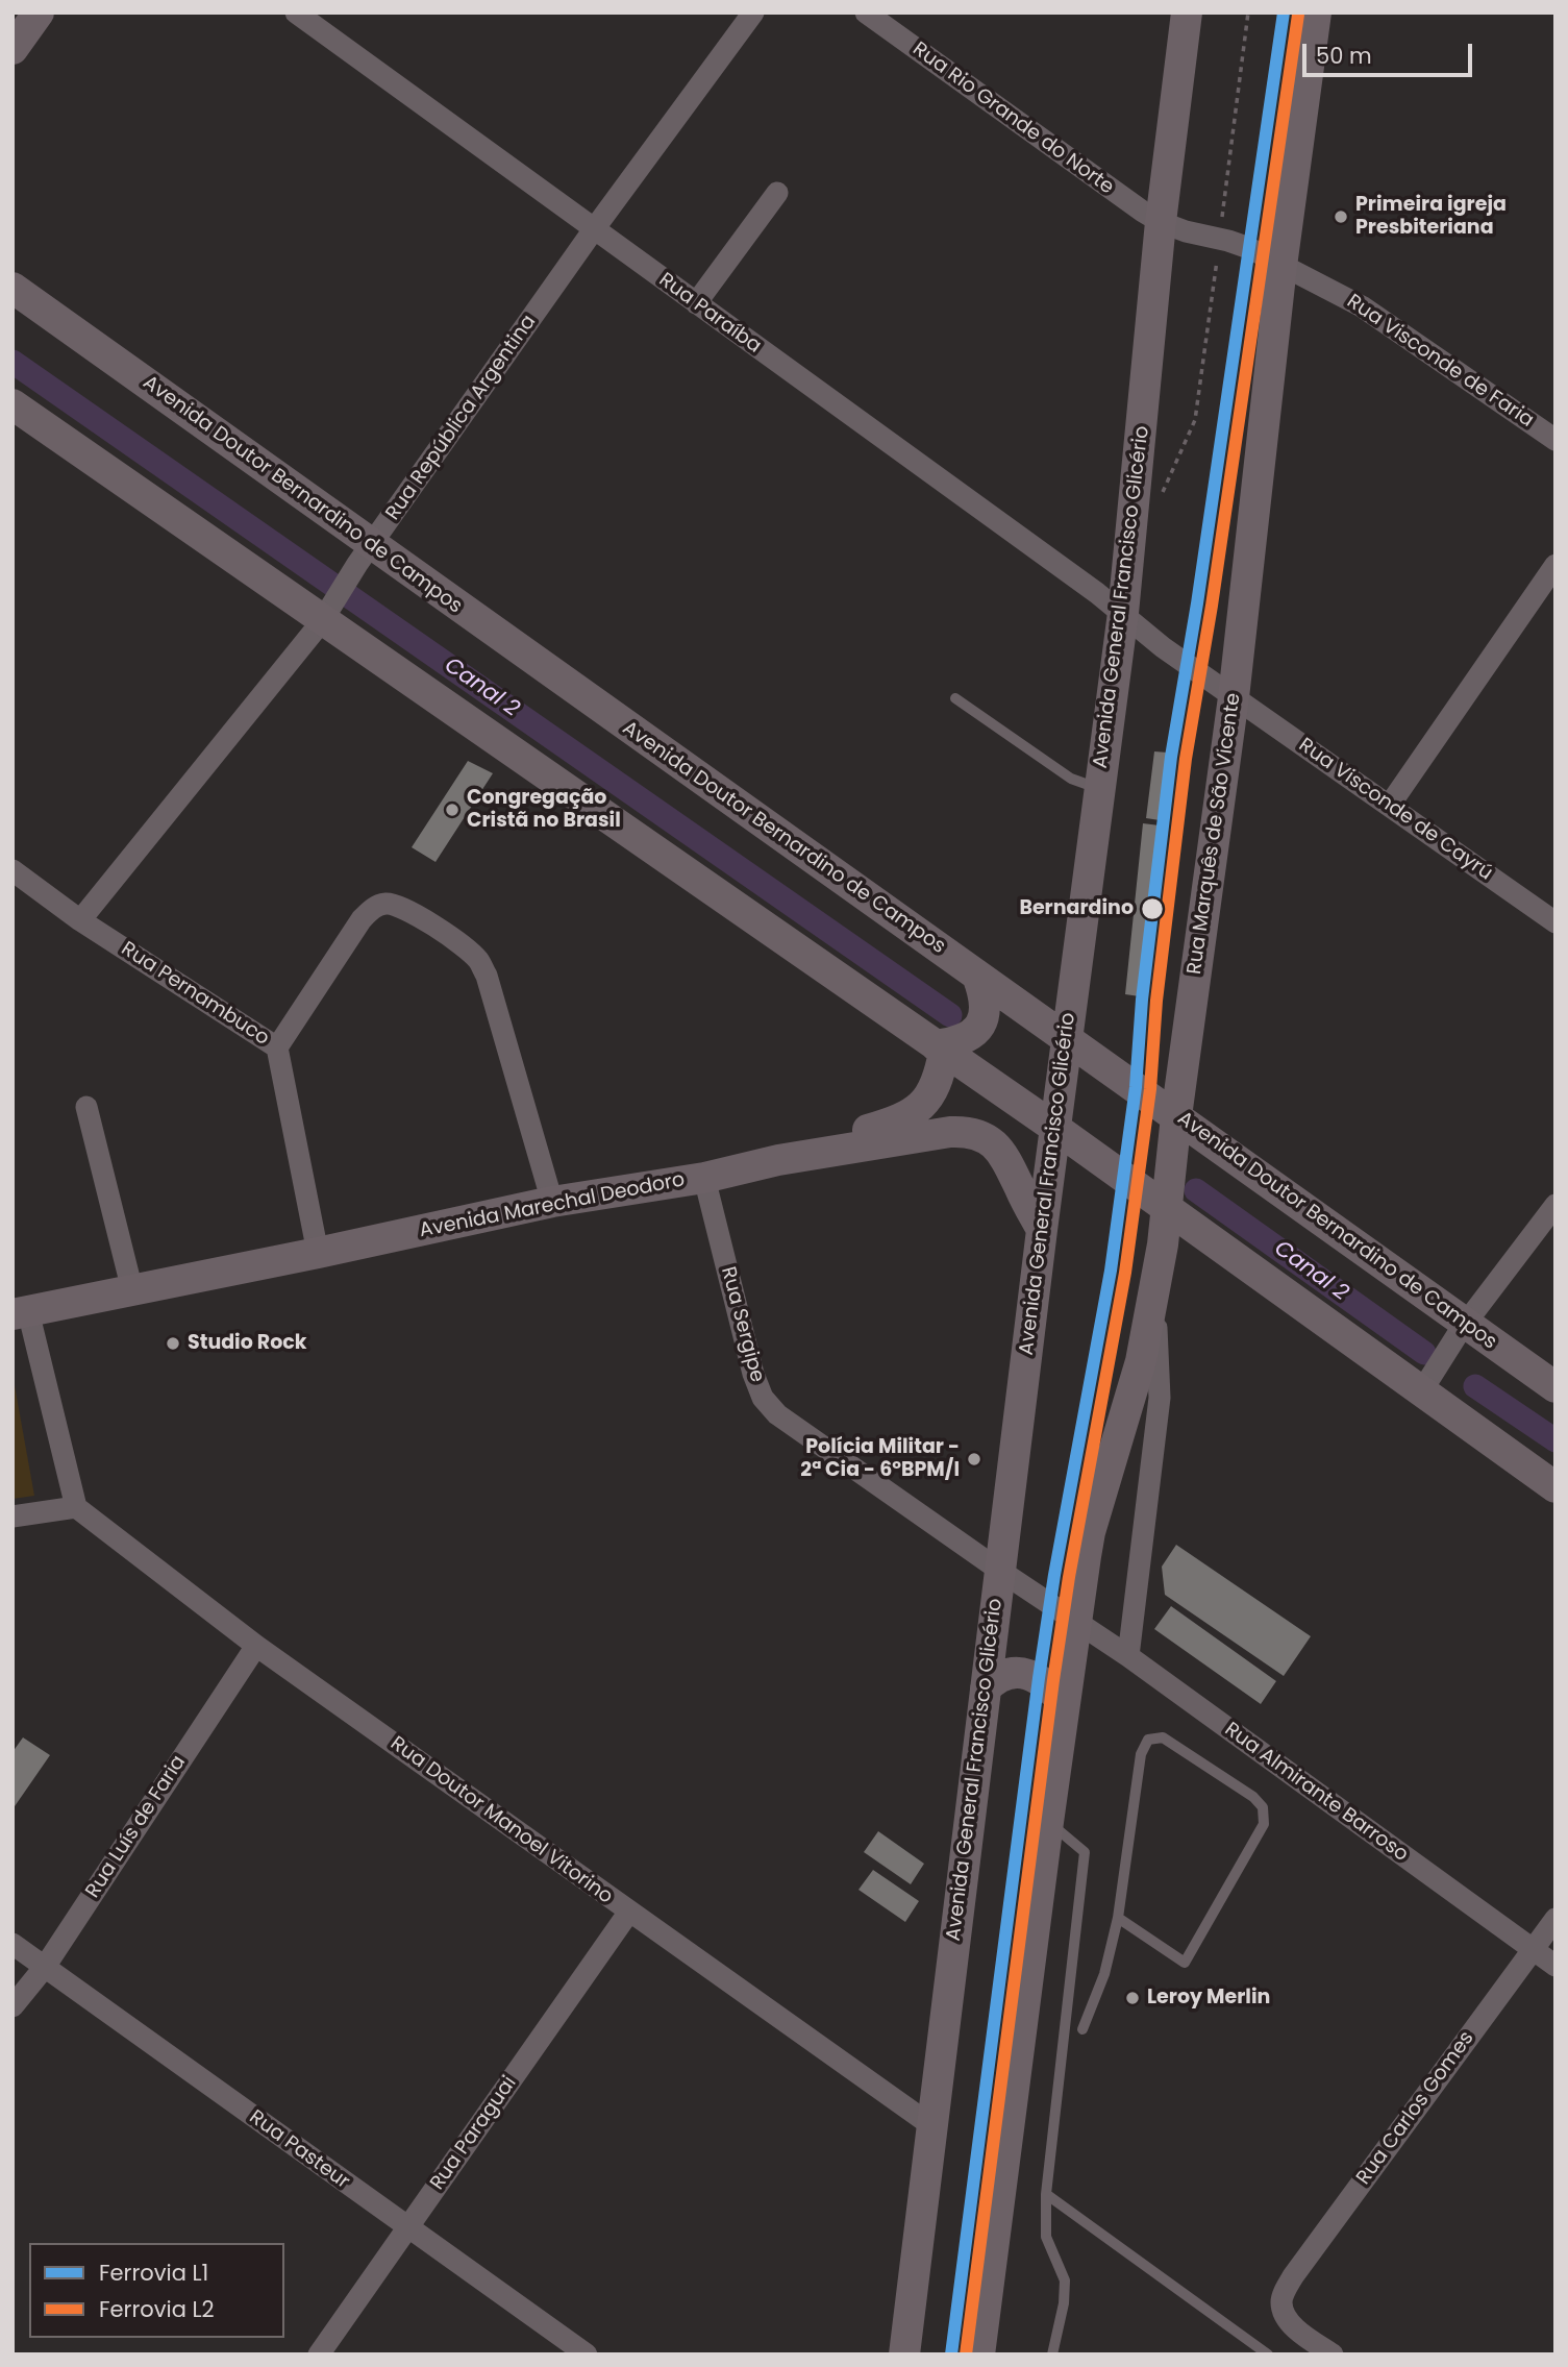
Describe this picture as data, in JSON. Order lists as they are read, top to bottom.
{
  "streets": {
    "main road": [
      "Avenida Doutor Bernardino de Campos",
      "Avenida General Francisco Glicério",
      "Rua Marquês de São Vicente",
      "Avenida Marechal Deodoro"
    ],
    "street": [
      "Rua Rio Grande do Norte",
      "Rua Paraíba",
      "Rua Visconde de Faria",
      "Rua República Argentina",
      "Rua Visconde de Cayrú",
      "Rua Pernambuco",
      "Rua Sergipe",
      "Rua Almirante Barroso",
      "Rua Doutor Manoel Vitorino",
      "Rua Luís de Faria",
      "Rua Carlos Gomes",
      "Rua Paraguai",
      "Rua Pasteur"
    ]
  },
  "crossings": [
    ["Rua Rio Grande do Norte", "Rua Visconde de Faria"],
    ["Rua Rio Grande do Norte", "Avenida General Francisco Glicério"],
    ["Rua Paraíba", "Rua República Argentina"],
    ["Rua Paraíba", "Avenida General Francisco Glicério"],
    ["Rua Paraíba", "Rua Visconde de Cayrú"],
    ["Rua Paraíba", "Rua Marquês de São Vicente"],
    ["Rua Visconde de Faria", "Avenida General Francisco Glicério"],
    ["Rua Visconde de Faria", "Rua Marquês de São Vicente"],
    ["Rua República Argentina", "Avenida Doutor Bernardino de Campos"],
    ["Rua República Argentina", "Rua Pernambuco"],
    ["Avenida Doutor Bernardino de Campos", "Avenida General Francisco Glicério"],
    ["Avenida Doutor Bernardino de Campos", "Rua Marquês de São Vicente"],
    ["Avenida General Francisco Glicério", "Avenida Marechal Deodoro"],
    ["Avenida General Francisco Glicério", "Rua Sergipe"],
    ["Avenida General Francisco Glicério", "Rua Doutor Manoel Vitorino"],
    ["Rua Visconde de Cayrú", "Rua Marquês de São Vicente"],
    ["Rua Marquês de São Vicente", "Rua Almirante Barroso"],
    ["Rua Pernambuco", "Avenida Marechal Deodoro"],
    ["Avenida Marechal Deodoro", "Rua Sergipe"],
    ["Rua Sergipe", "Rua Almirante Barroso"],
    ["Rua Almirante Barroso", "Rua Carlos Gomes"],
    ["Rua Doutor Manoel Vitorino", "Rua Luís de Faria"],
    ["Rua Doutor Manoel Vitorino", "Rua Paraguai"],
    ["Rua Luís de Faria", "Rua Pasteur"],
    ["Rua Paraguai", "Rua Pasteur"]
  ],
  "water": ["Canal 2"],
  "places": [
    "Primeira igreja Presbiteriana",
    "Congregação Cristã no Brasil",
    "Bernardino",
    "Studio Rock",
    "Polícia Militar - 2ª Cia - 6ºBPM/I",
    "Leroy Merlin"
  ],
  "lines": ["rail line L1", "rail line L2"],
  "legend": ["Ferrovia L1", "Ferrovia L2"],
  "scale_bar": "50 m"
}
